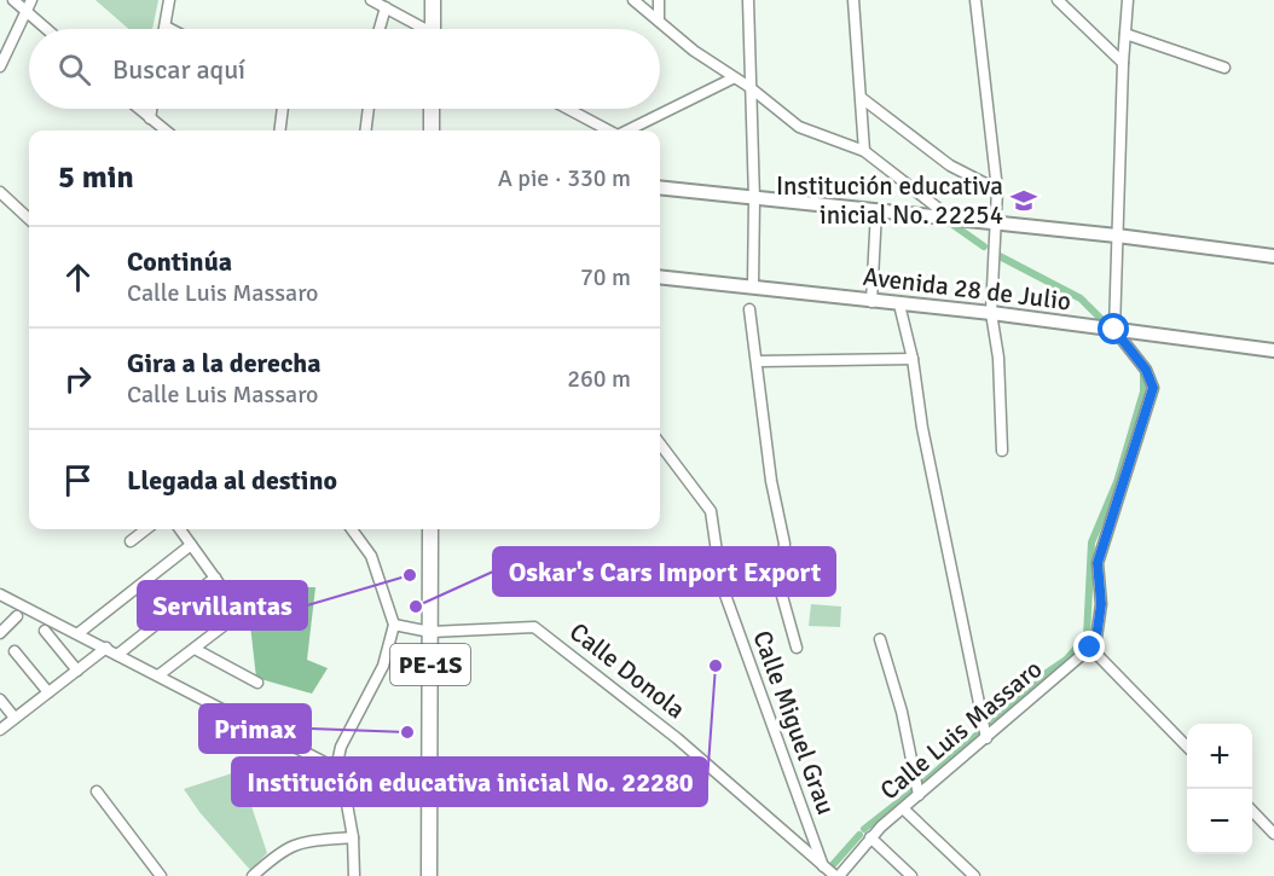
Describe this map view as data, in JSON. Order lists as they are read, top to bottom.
{
  "streets": {
    "highway": ["PE-1S"],
    "main road": ["Avenida 28 de Julio"],
    "street": ["Calle Donola", "Calle Miguel Grau", "Calle Luis Massaro"]
  },
  "crossings": [
    ["PE-1S", "Calle Donola"],
    ["Calle Donola", "Calle Miguel Grau"],
    ["Calle Donola", "Calle Luis Massaro"]
  ],
  "places": {
    "school or university": ["Institución educativa inicial No. 22254"],
    "other": [
      "Servillantas",
      "Oskar's Cars Import Export",
      "Institución educativa inicial No. 22280",
      "Primax"
    ]
  },
  "page": {
    "search": "Buscar aquí",
    "heading": ["5 min", "A pie · 330 m"],
    "list": [
      ["Continúa", "Calle Luis Massaro", "70 m"],
      ["Gira a la derecha", "Calle Luis Massaro", "260 m"],
      "Llegada al destino"
    ],
    "map_buttons": ["+", "−"]
  }
}
